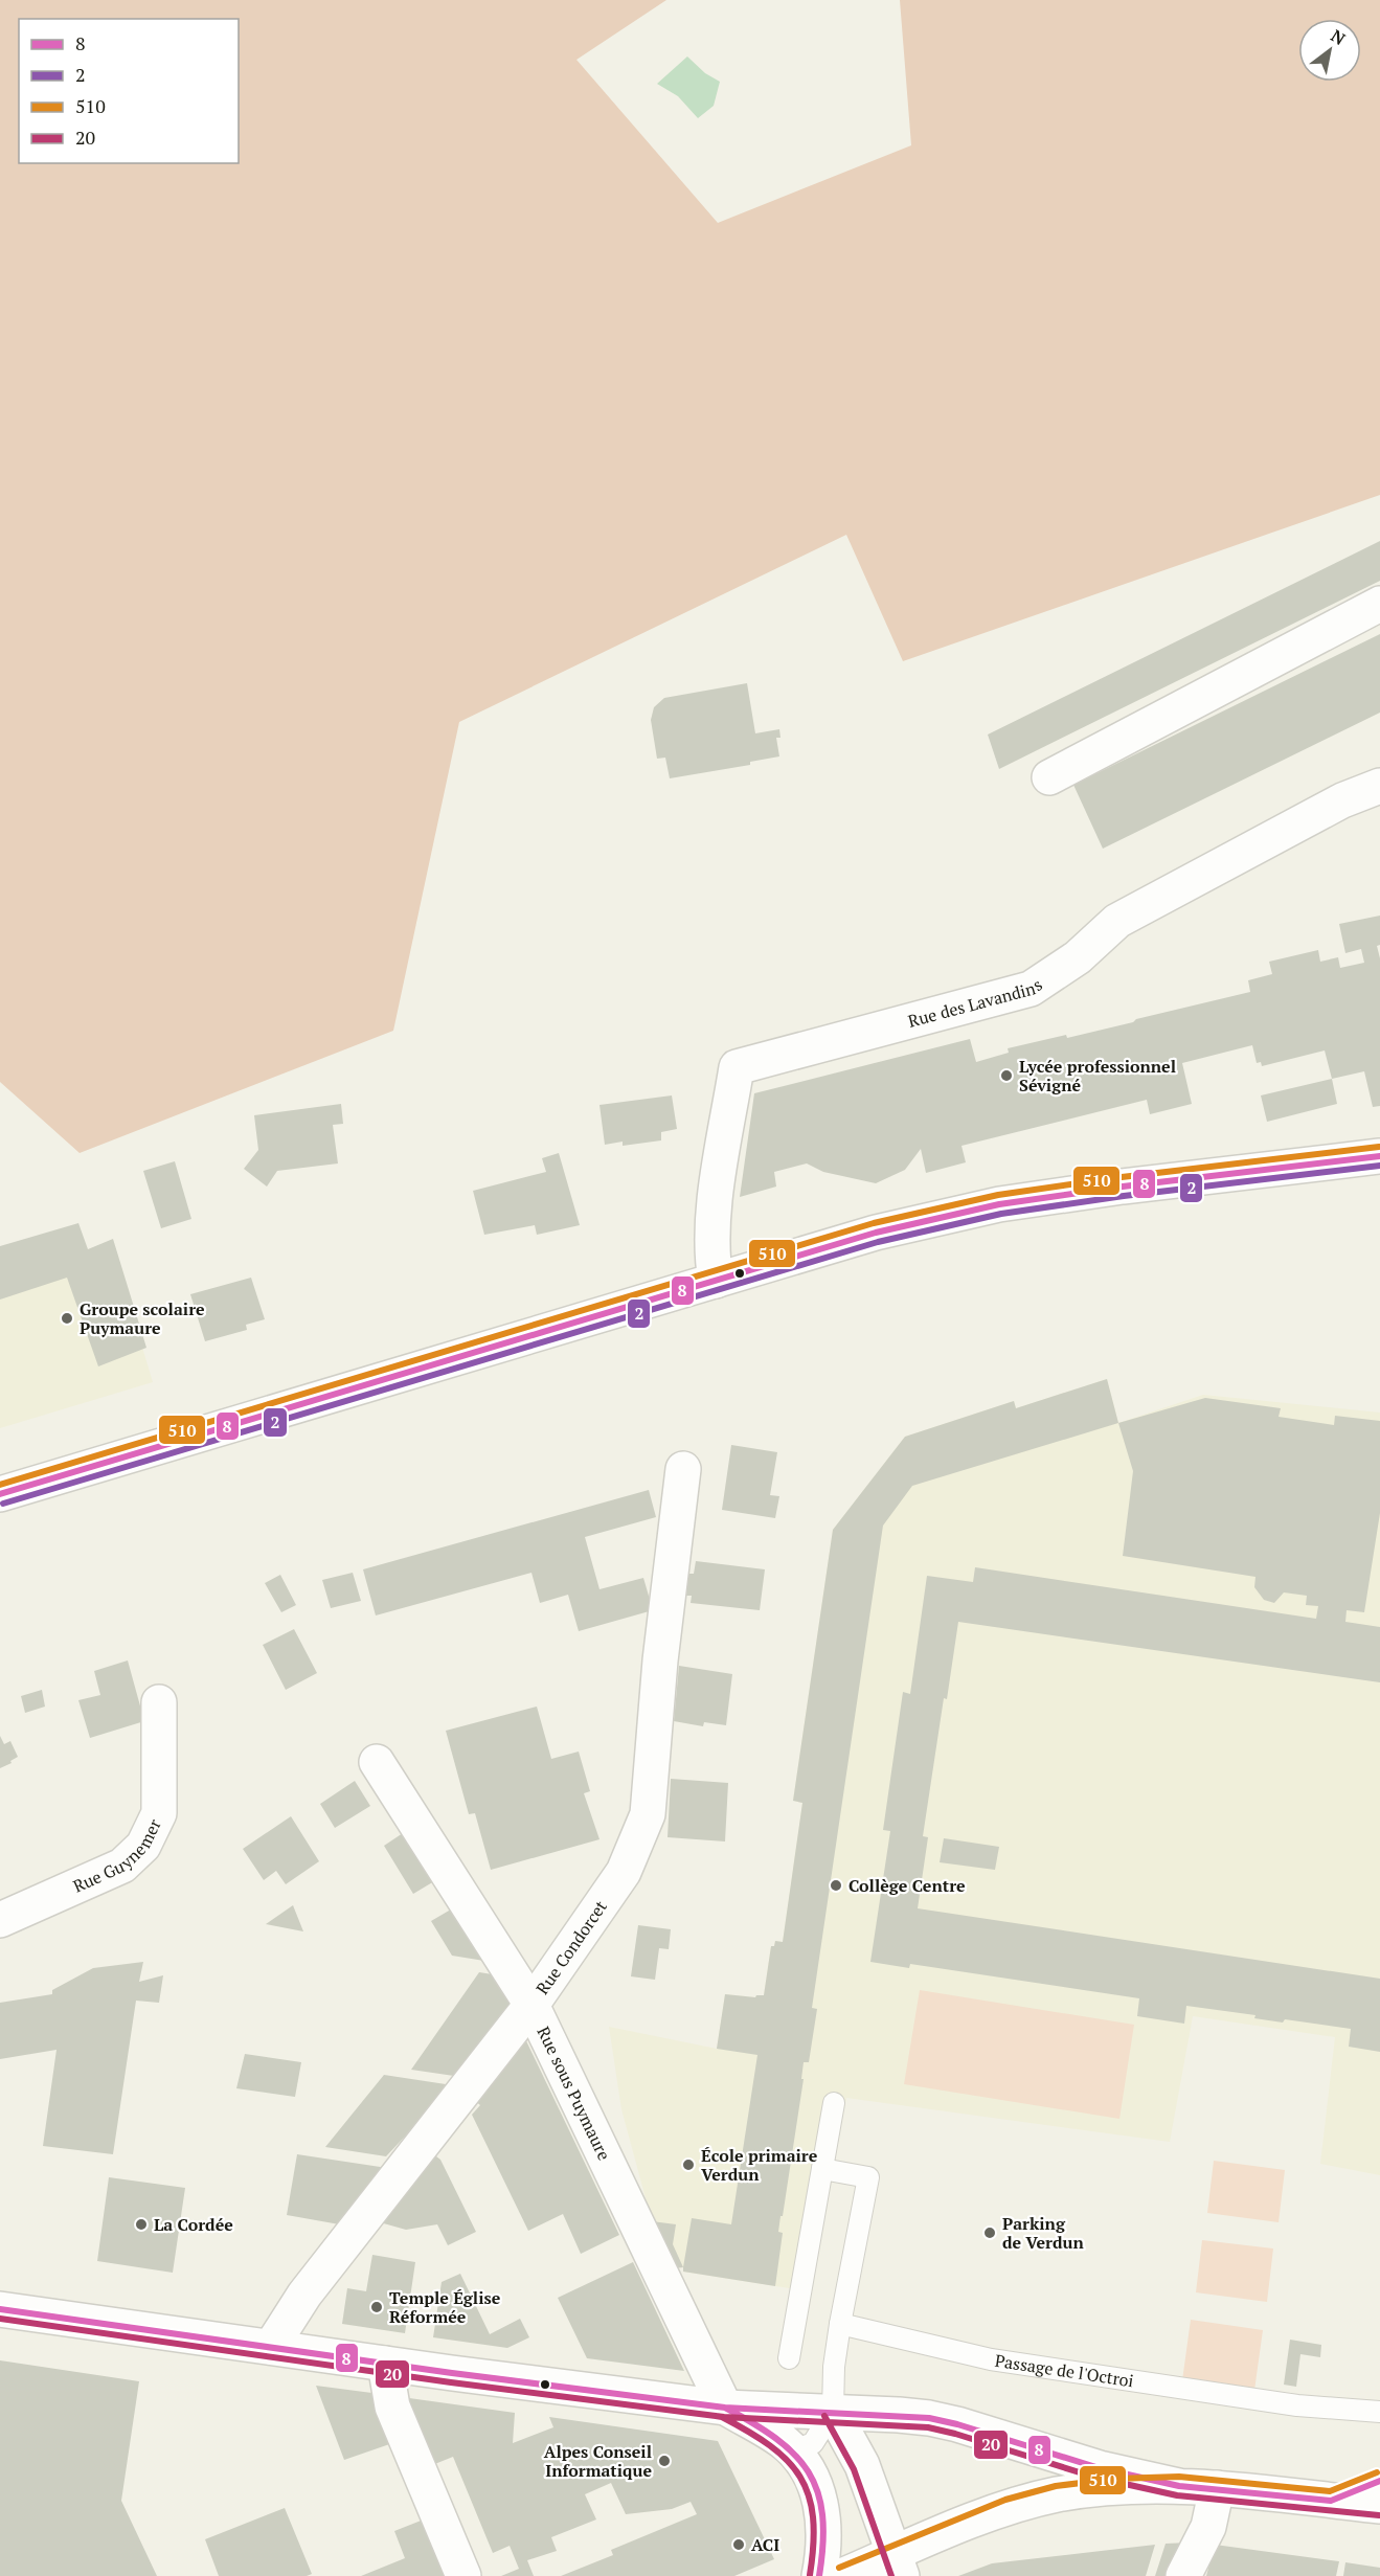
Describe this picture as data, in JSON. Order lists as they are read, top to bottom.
{
  "streets": {
    "street": [
      "Rue des Lavandins",
      "Rue Guynemer",
      "Rue Condorcet",
      "Rue sous Puymaure"
    ],
    "lane": ["Passage de l'Octroi"]
  },
  "crossings": [
    ["Rue Condorcet", "Rue sous Puymaure"]
  ],
  "places": [
    "Lycée professionnel Sévigné",
    "Groupe scolaire Puymaure",
    "Collège Centre",
    "École primaire Verdun",
    "La Cordée",
    "Parking de Verdun",
    "Temple Église Réformée",
    "Alpes Conseil Informatique",
    "ACI"
  ],
  "lines": [
    "transit line 510",
    "transit line 8",
    "transit line 2",
    "transit line 20"
  ],
  "legend": [
    "8",
    "2",
    "510",
    "20"
  ],
  "north": "top right"
}
